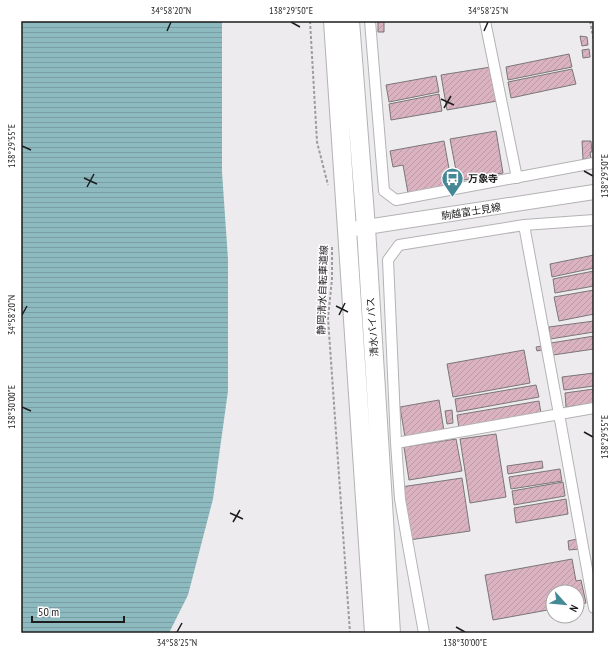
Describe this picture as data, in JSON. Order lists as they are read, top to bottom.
{
  "streets": {
    "highway": ["清水バイパス"],
    "main road": ["駒越富士見線"],
    "path": ["静岡清水自転車道線"]
  },
  "crossings": [
    ["駒越富士見線", "清水バイパス"]
  ],
  "places": {
    "bus stop": ["万象寺"]
  },
  "scale_bar": "50 m",
  "north": "bottom right",
  "coordinates": [
    "34°58'20\"N",
    "138°29'50\"E",
    "34°58'25\"N",
    "138°29'55\"E",
    "138°30'00\"E"
  ]
}
